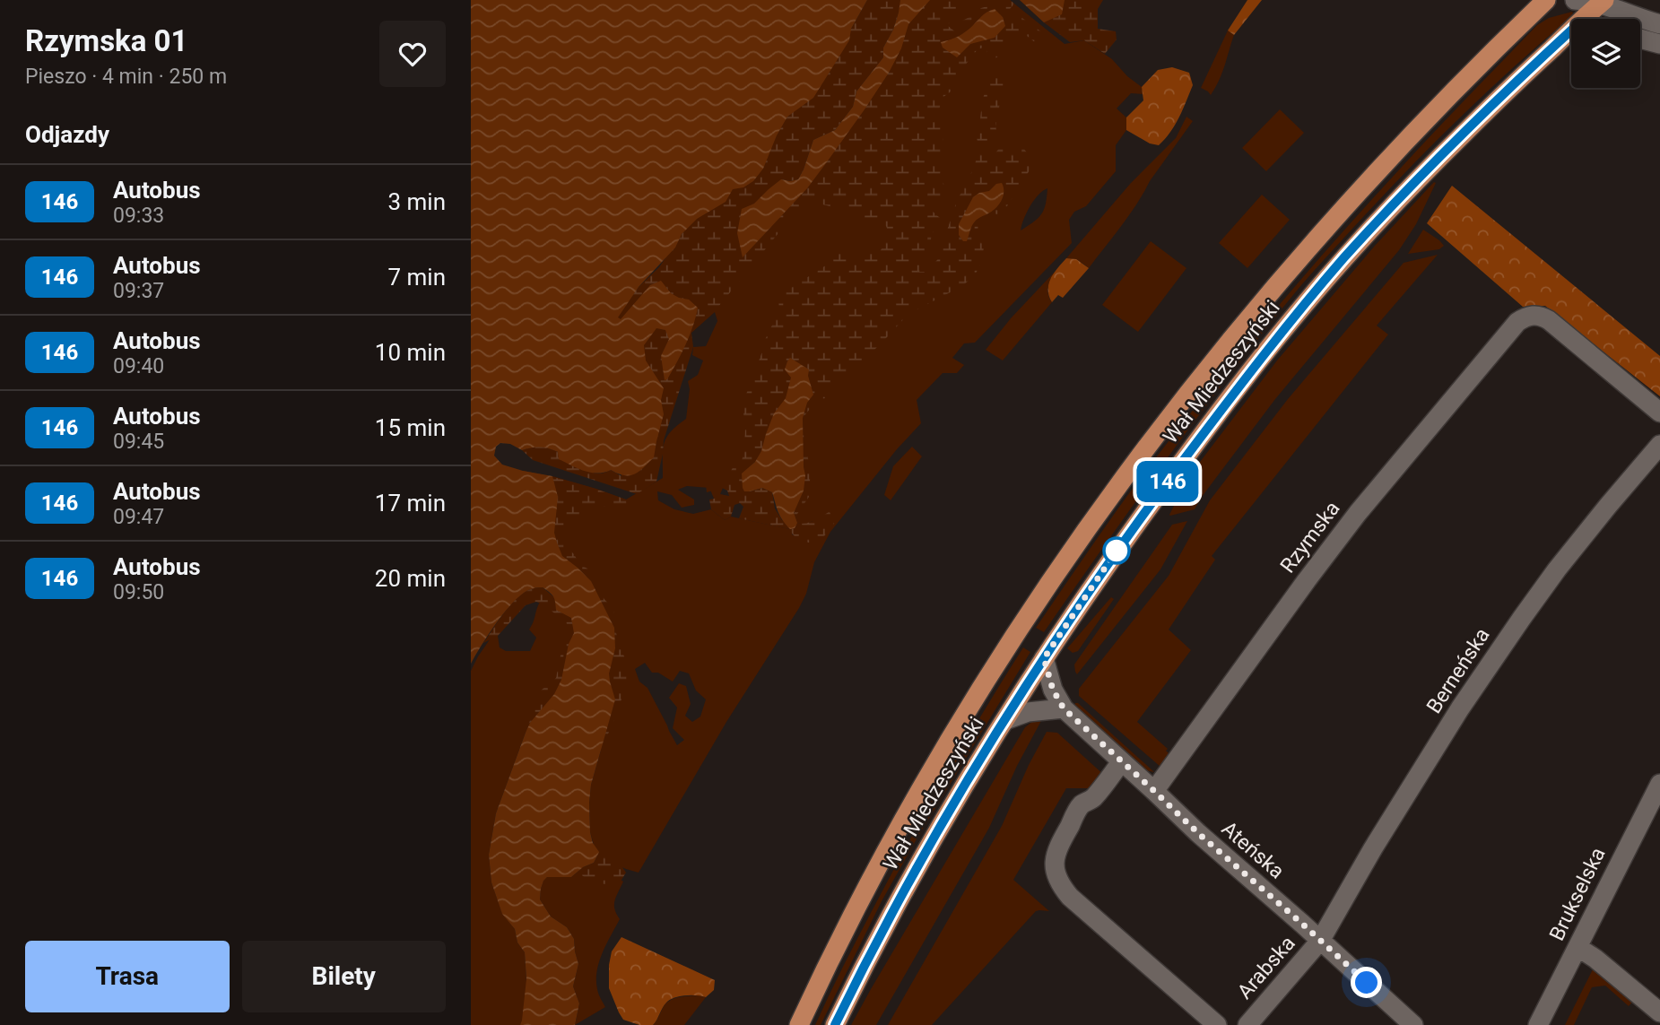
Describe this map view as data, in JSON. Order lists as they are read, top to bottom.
{
  "streets": {
    "main road": ["Wał Miedzeszyński"],
    "street": [
      "Rzymska",
      "Berneńska",
      "Ateńska",
      "Brukselska",
      "Arabska"
    ]
  },
  "crossings": [
    ["Wał Miedzeszyński", "Ateńska"],
    ["Rzymska", "Ateńska"],
    ["Berneńska", "Ateńska"],
    ["Berneńska", "Arabska"],
    ["Ateńska", "Arabska"]
  ],
  "lines": ["bus line 146"],
  "page": {
    "heading": [
      ["Rzymska 01", "Pieszo · 4 min · 250 m"],
      "Odjazdy"
    ],
    "on_map": "146",
    "list": [
      {
        "mark": "146",
        "name": "Autobus",
        "note": "09:33",
        "value": "3 min"
      },
      {
        "mark": "146",
        "name": "Autobus",
        "note": "09:37",
        "value": "7 min"
      },
      {
        "mark": "146",
        "name": "Autobus",
        "note": "09:40",
        "value": "10 min"
      },
      {
        "mark": "146",
        "name": "Autobus",
        "note": "09:45",
        "value": "15 min"
      },
      {
        "mark": "146",
        "name": "Autobus",
        "note": "09:47",
        "value": "17 min"
      },
      {
        "mark": "146",
        "name": "Autobus",
        "note": "09:50",
        "value": "20 min"
      }
    ],
    "buttons": ["Trasa", "Bilety"]
  }
}
